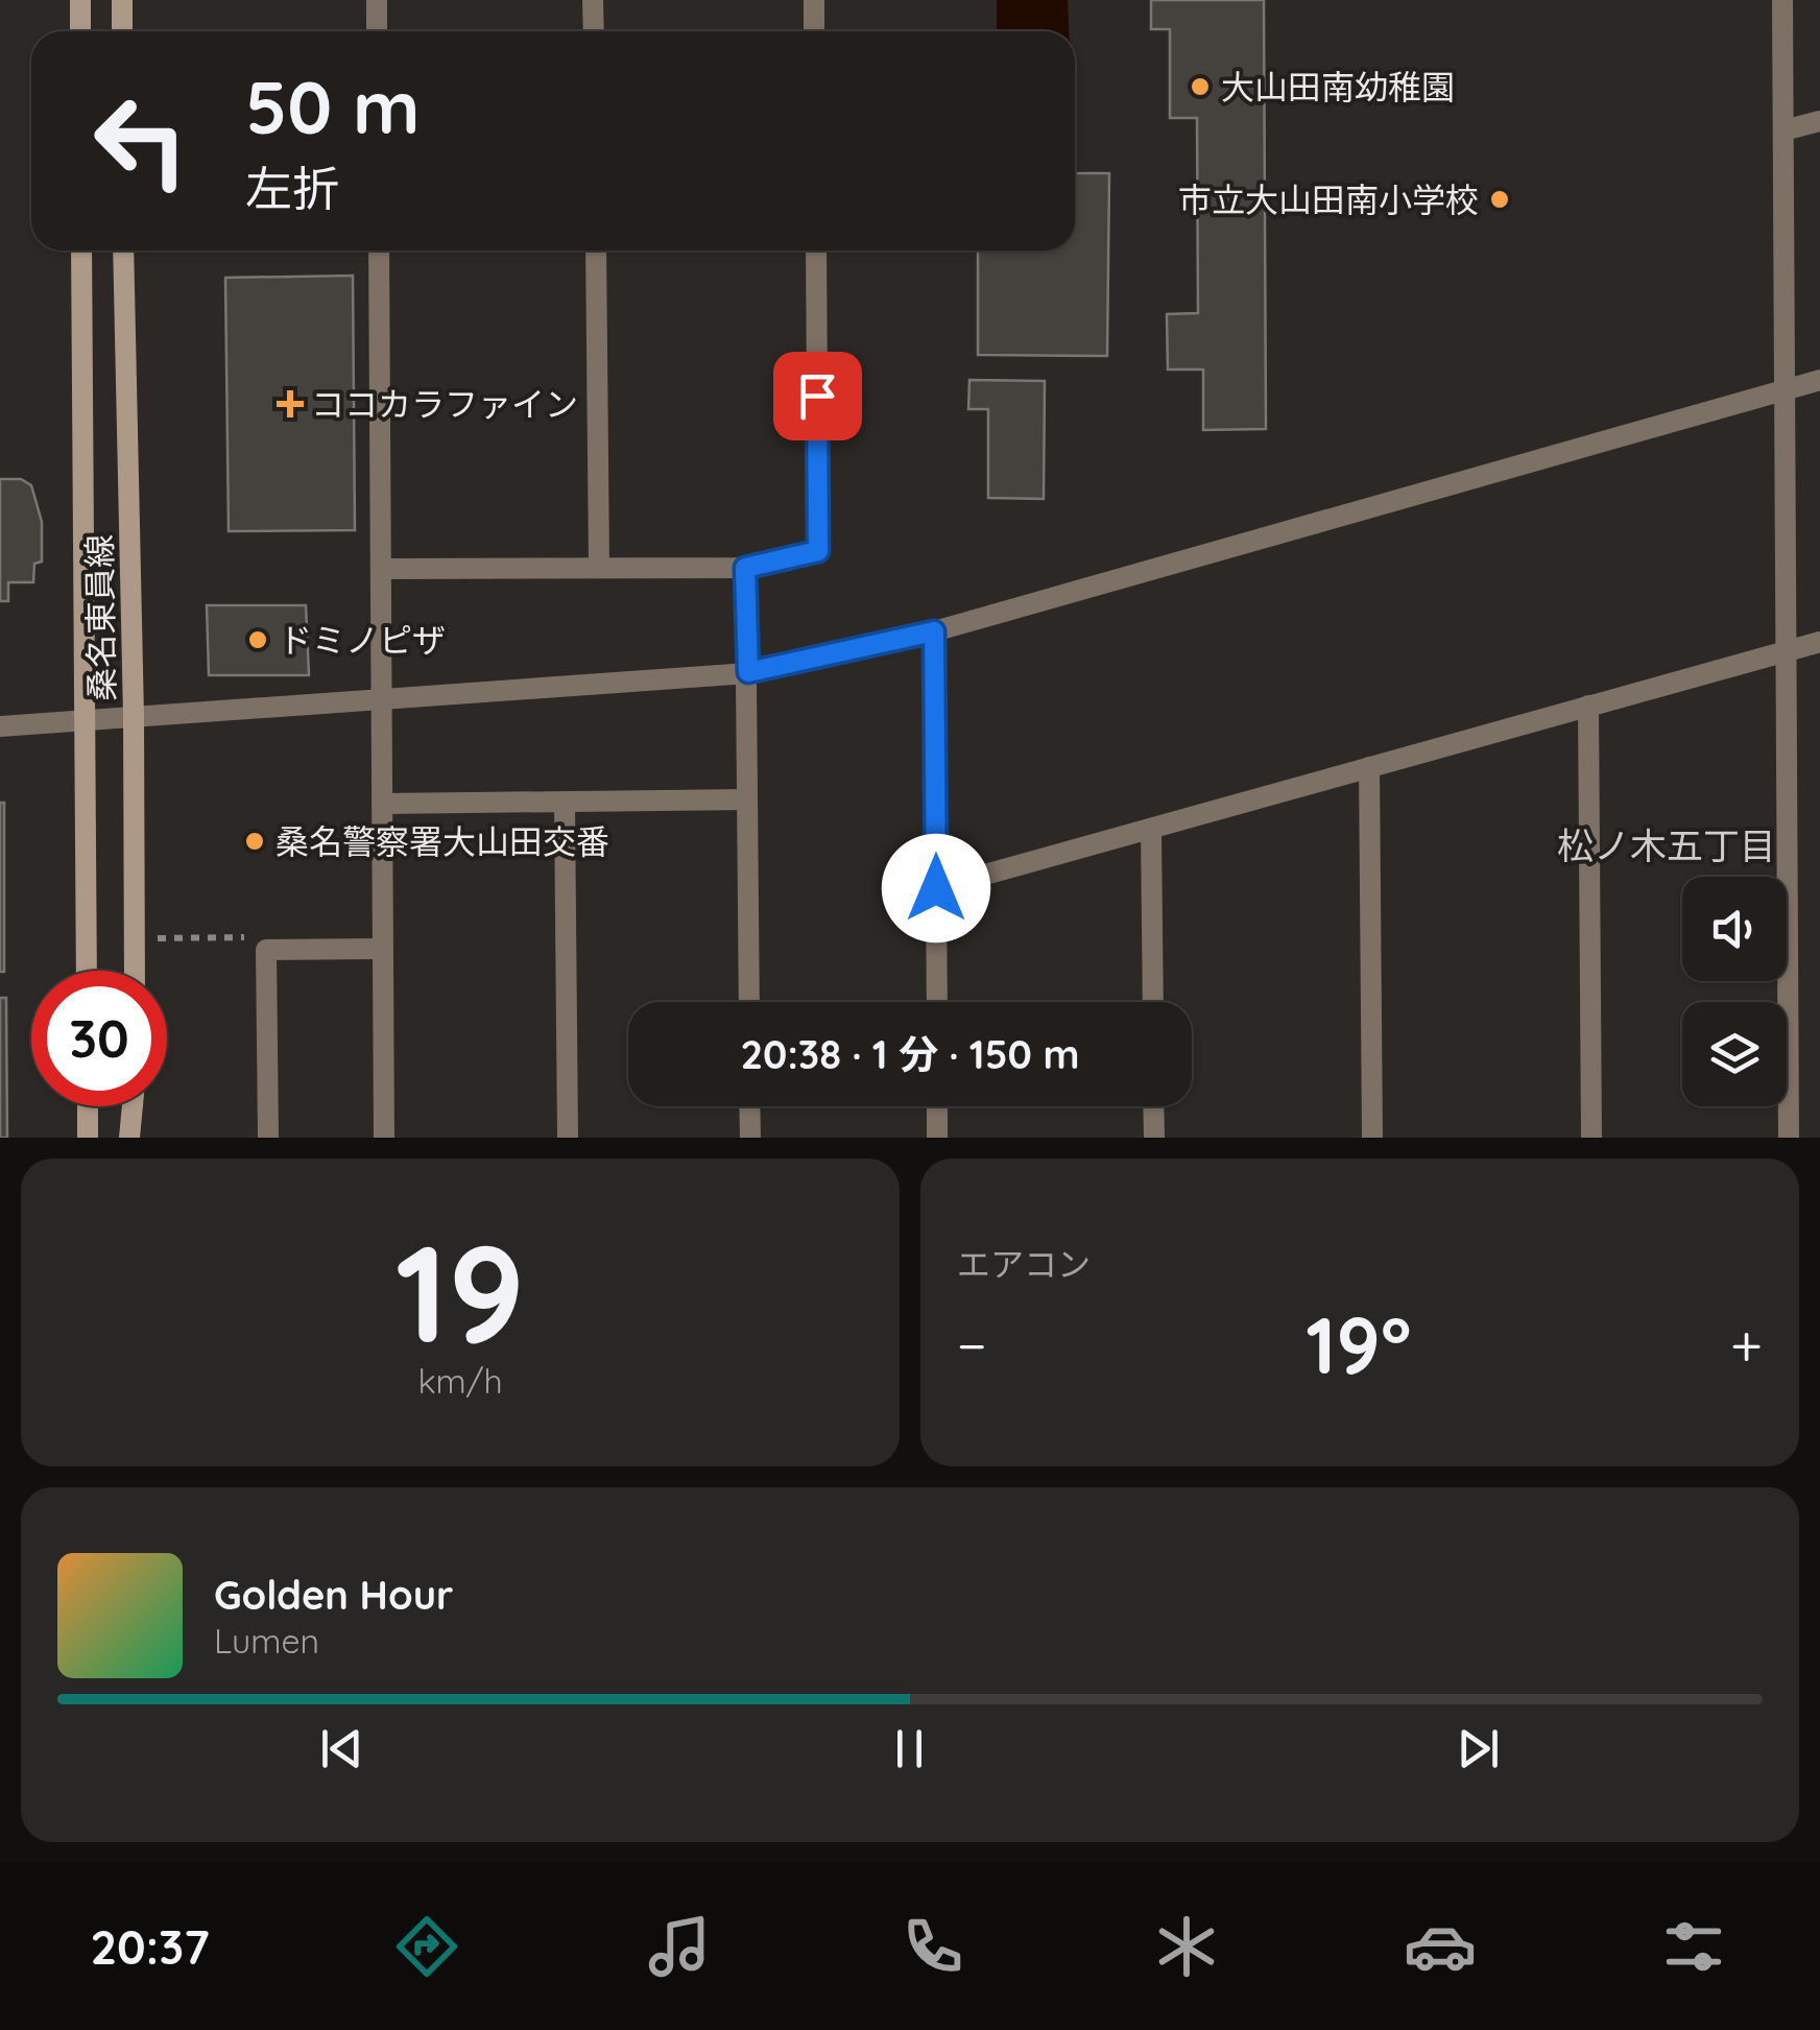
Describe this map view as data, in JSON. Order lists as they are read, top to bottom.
{
  "streets": {
    "main road": ["桑名東員線"]
  },
  "districts": ["松ノ木五丁目"],
  "places": {
    "other": [
      "大山田南幼稚園",
      "市立大山田南小学校",
      "ドミノピザ",
      "桑名警察署大山田交番"
    ],
    "health": ["ココカラファイン"]
  },
  "page": {
    "turn": ["50 m", "左折"],
    "limit": "30",
    "trip": "20:38 · 1 分 · 150 m",
    "tile": [
      ["19", "km/h"],
      "エアコン"
    ],
    "heat": ["−", "19°", "+"],
    "song": ["Golden Hour", "Lumen"],
    "tabs": "20:37"
  }
}
